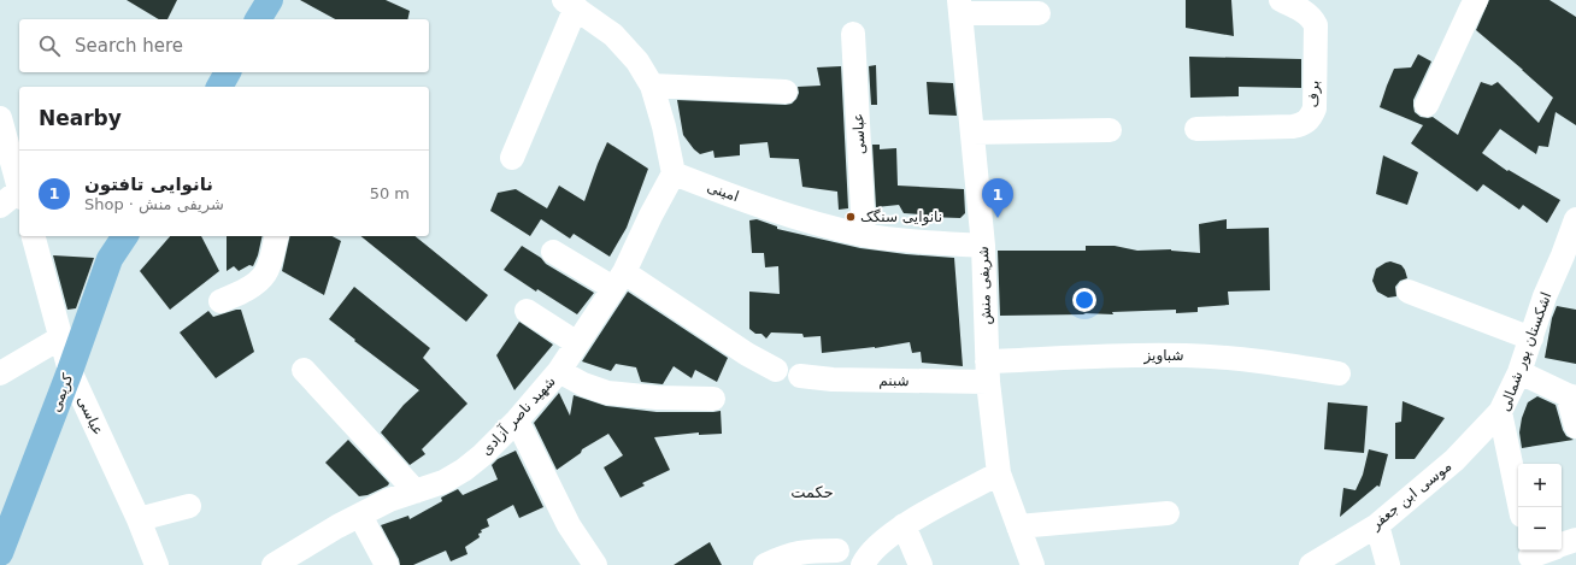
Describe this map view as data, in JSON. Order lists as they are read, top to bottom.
{
  "streets": {
    "main road": ["کریمی"],
    "street": [
      "برف",
      "عباسی",
      "امینی",
      "شریفی منش",
      "اشکستان پور شمالی",
      "شباویز",
      "شبنم",
      "شهید ناصر آزادی",
      "موسی ابن جعفر"
    ]
  },
  "crossings": [
    ["عباسی", "امینی"],
    ["عباسی", "کریمی"],
    ["امینی", "شریفی منش"],
    ["امینی", "شهید ناصر آزادی"],
    ["شریفی منش", "شباویز"],
    ["شریفی منش", "شبنم"],
    ["اشکستان پور شمالی", "موسی ابن جعفر"],
    ["شباویز", "شبنم"]
  ],
  "districts": ["حکمت"],
  "places": ["نانوایی سنگک"],
  "page": {
    "search": "Search here",
    "heading": "Nearby",
    "list": [
      {
        "mark": "1",
        "name": "نانوایی تافتون",
        "note": "Shop · شریفی منش",
        "value": "50 m"
      }
    ],
    "pins": "1",
    "map_buttons": ["+", "−"]
  }
}
